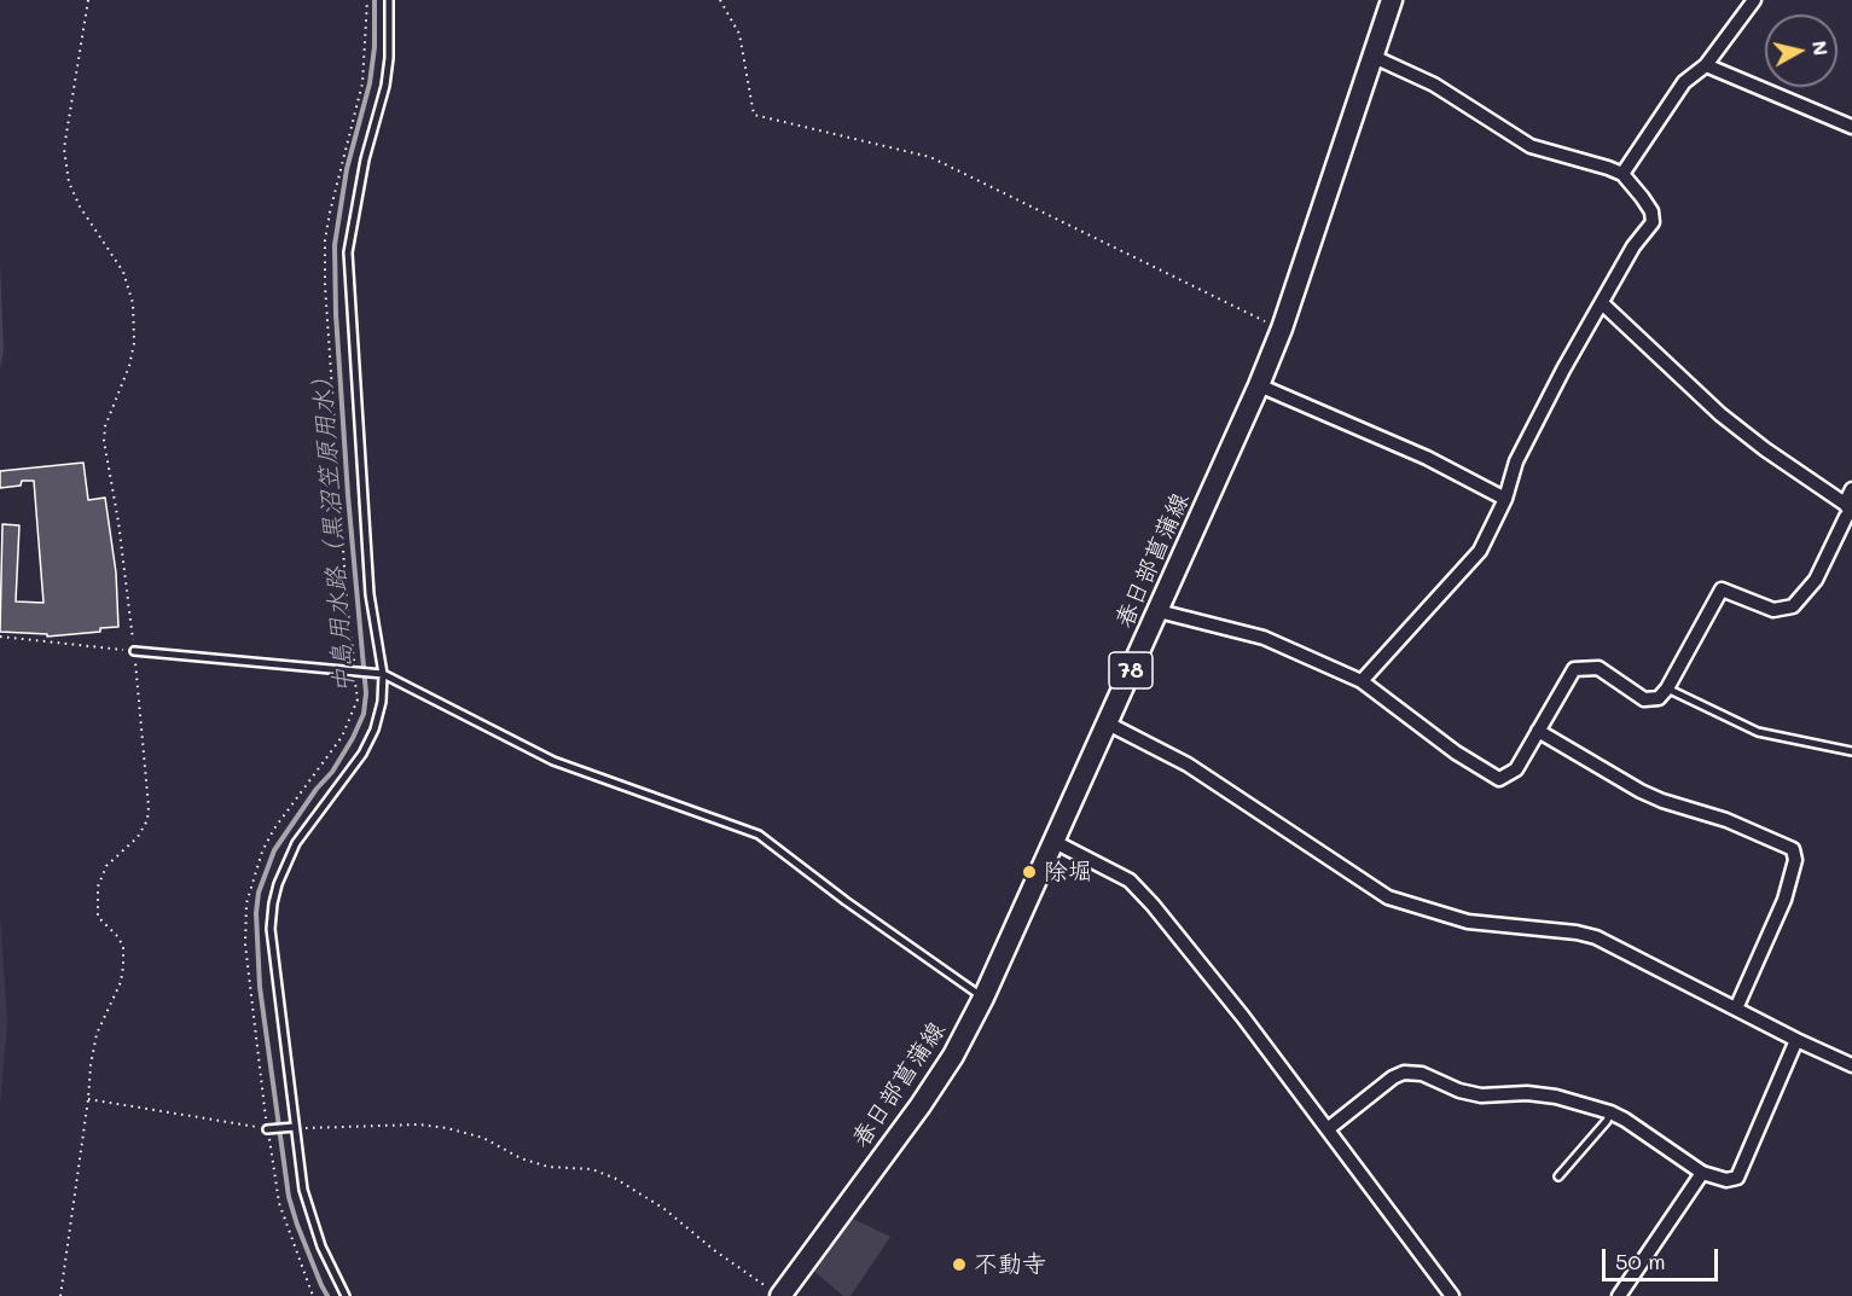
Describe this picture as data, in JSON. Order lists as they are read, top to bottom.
{
  "streets": {
    "main road": ["春日部菖蒲線", "78"]
  },
  "water": ["中島用水路（黒沼笠原用水）"],
  "places": ["除堀", "不動寺"],
  "scale_bar": "50 m",
  "north": "right"
}
